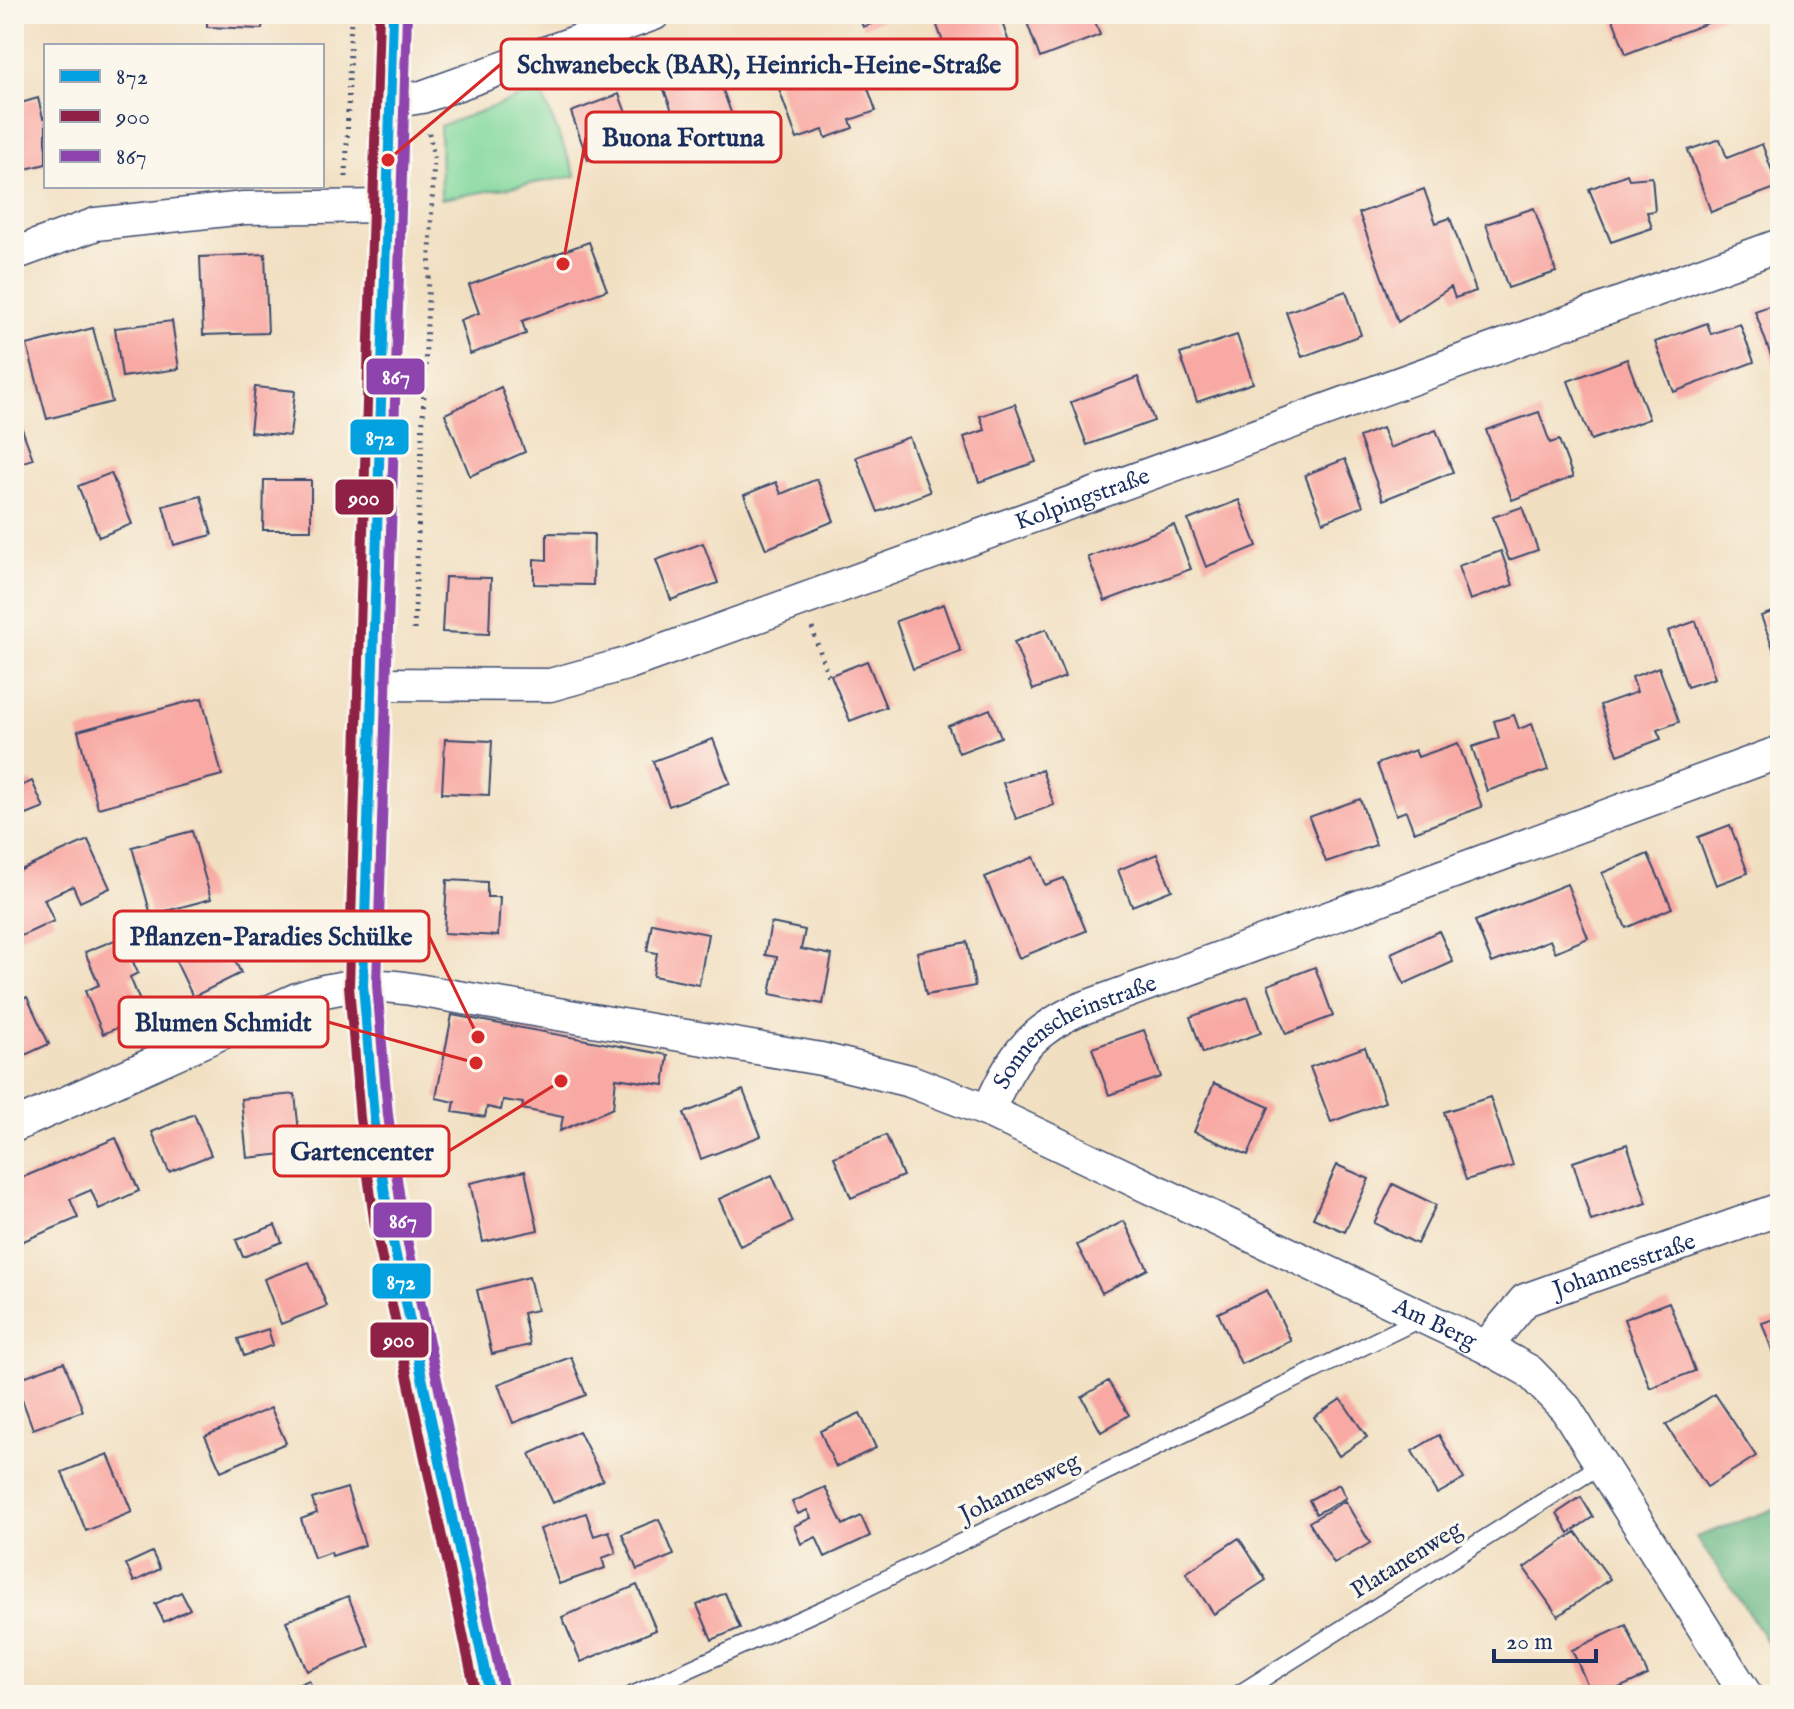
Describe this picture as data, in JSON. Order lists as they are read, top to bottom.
{
  "streets": {
    "street": [
      "Kolpingstraße",
      "Sonnenscheinstraße",
      "Johannesstraße",
      "Am Berg"
    ],
    "lane": ["Johannesweg", "Platanenweg"]
  },
  "crossings": [
    ["Sonnenscheinstraße", "Am Berg"],
    ["Johannesstraße", "Am Berg"],
    ["Am Berg", "Johannesweg"],
    ["Am Berg", "Platanenweg"]
  ],
  "places": [
    "Schwanebeck (BAR), Heinrich-Heine-Straße",
    "Buona Fortuna",
    "Pflanzen-Paradies Schülke",
    "Blumen Schmidt",
    "Gartencenter"
  ],
  "lines": ["transit line 872", "transit line 900", "transit line 867"],
  "legend": ["872", "900", "867"],
  "scale_bar": "20 m"
}
